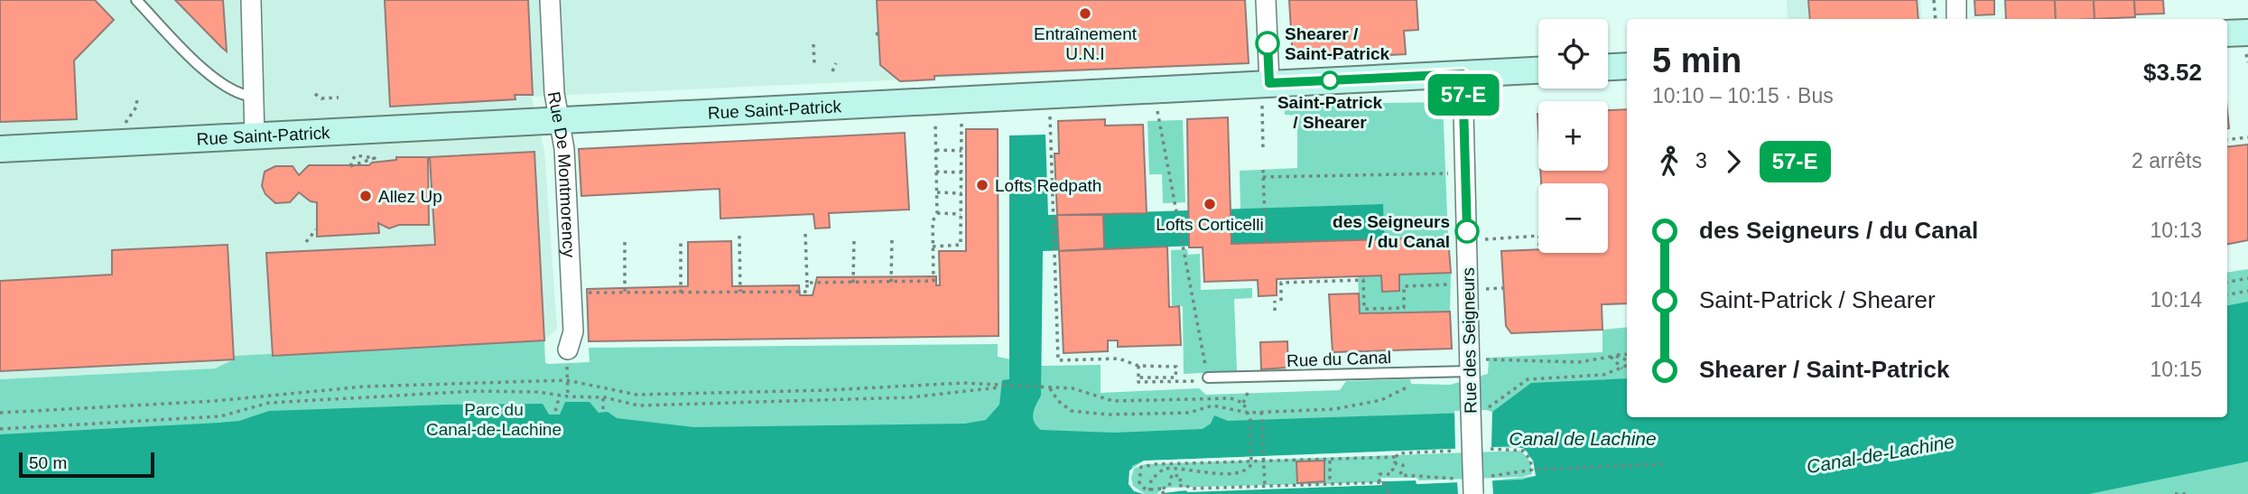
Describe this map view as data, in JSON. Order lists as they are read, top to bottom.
{
  "streets": {
    "main road": ["Rue Saint-Patrick"],
    "street": ["Rue De Montmorency", "Rue des Seigneurs"],
    "lane": ["Rue du Canal"]
  },
  "crossings": [
    ["Rue Saint-Patrick", "Rue De Montmorency"],
    ["Rue Saint-Patrick", "Rue des Seigneurs"],
    ["Rue des Seigneurs", "Rue du Canal"]
  ],
  "water": ["Canal de Lachine", "Canal-de-Lachine"],
  "parks": ["Parc du Canal-de-Lachine"],
  "places": [
    "Entraînement U.N.I",
    "Shearer / Saint-Patrick",
    "Saint-Patrick / Shearer",
    "Lofts Redpath",
    "Allez Up",
    "Lofts Corticelli",
    "des Seigneurs / du Canal"
  ],
  "lines": ["bus line 57-E"],
  "scale_bar": "50 m",
  "page": {
    "on_map": "57-E",
    "map_buttons": ["+", "−"],
    "heading": ["5 min", "10:10 – 10:15 · Bus", "$3.52"],
    "legs": ["3", "57-E", "2 arrêts"],
    "list": [
      {
        "name": "des Seigneurs / du Canal",
        "value": "10:13"
      },
      {
        "name": "Saint-Patrick / Shearer",
        "value": "10:14"
      },
      {
        "name": "Shearer / Saint-Patrick",
        "value": "10:15"
      }
    ],
    "scale": "50 m"
  }
}
